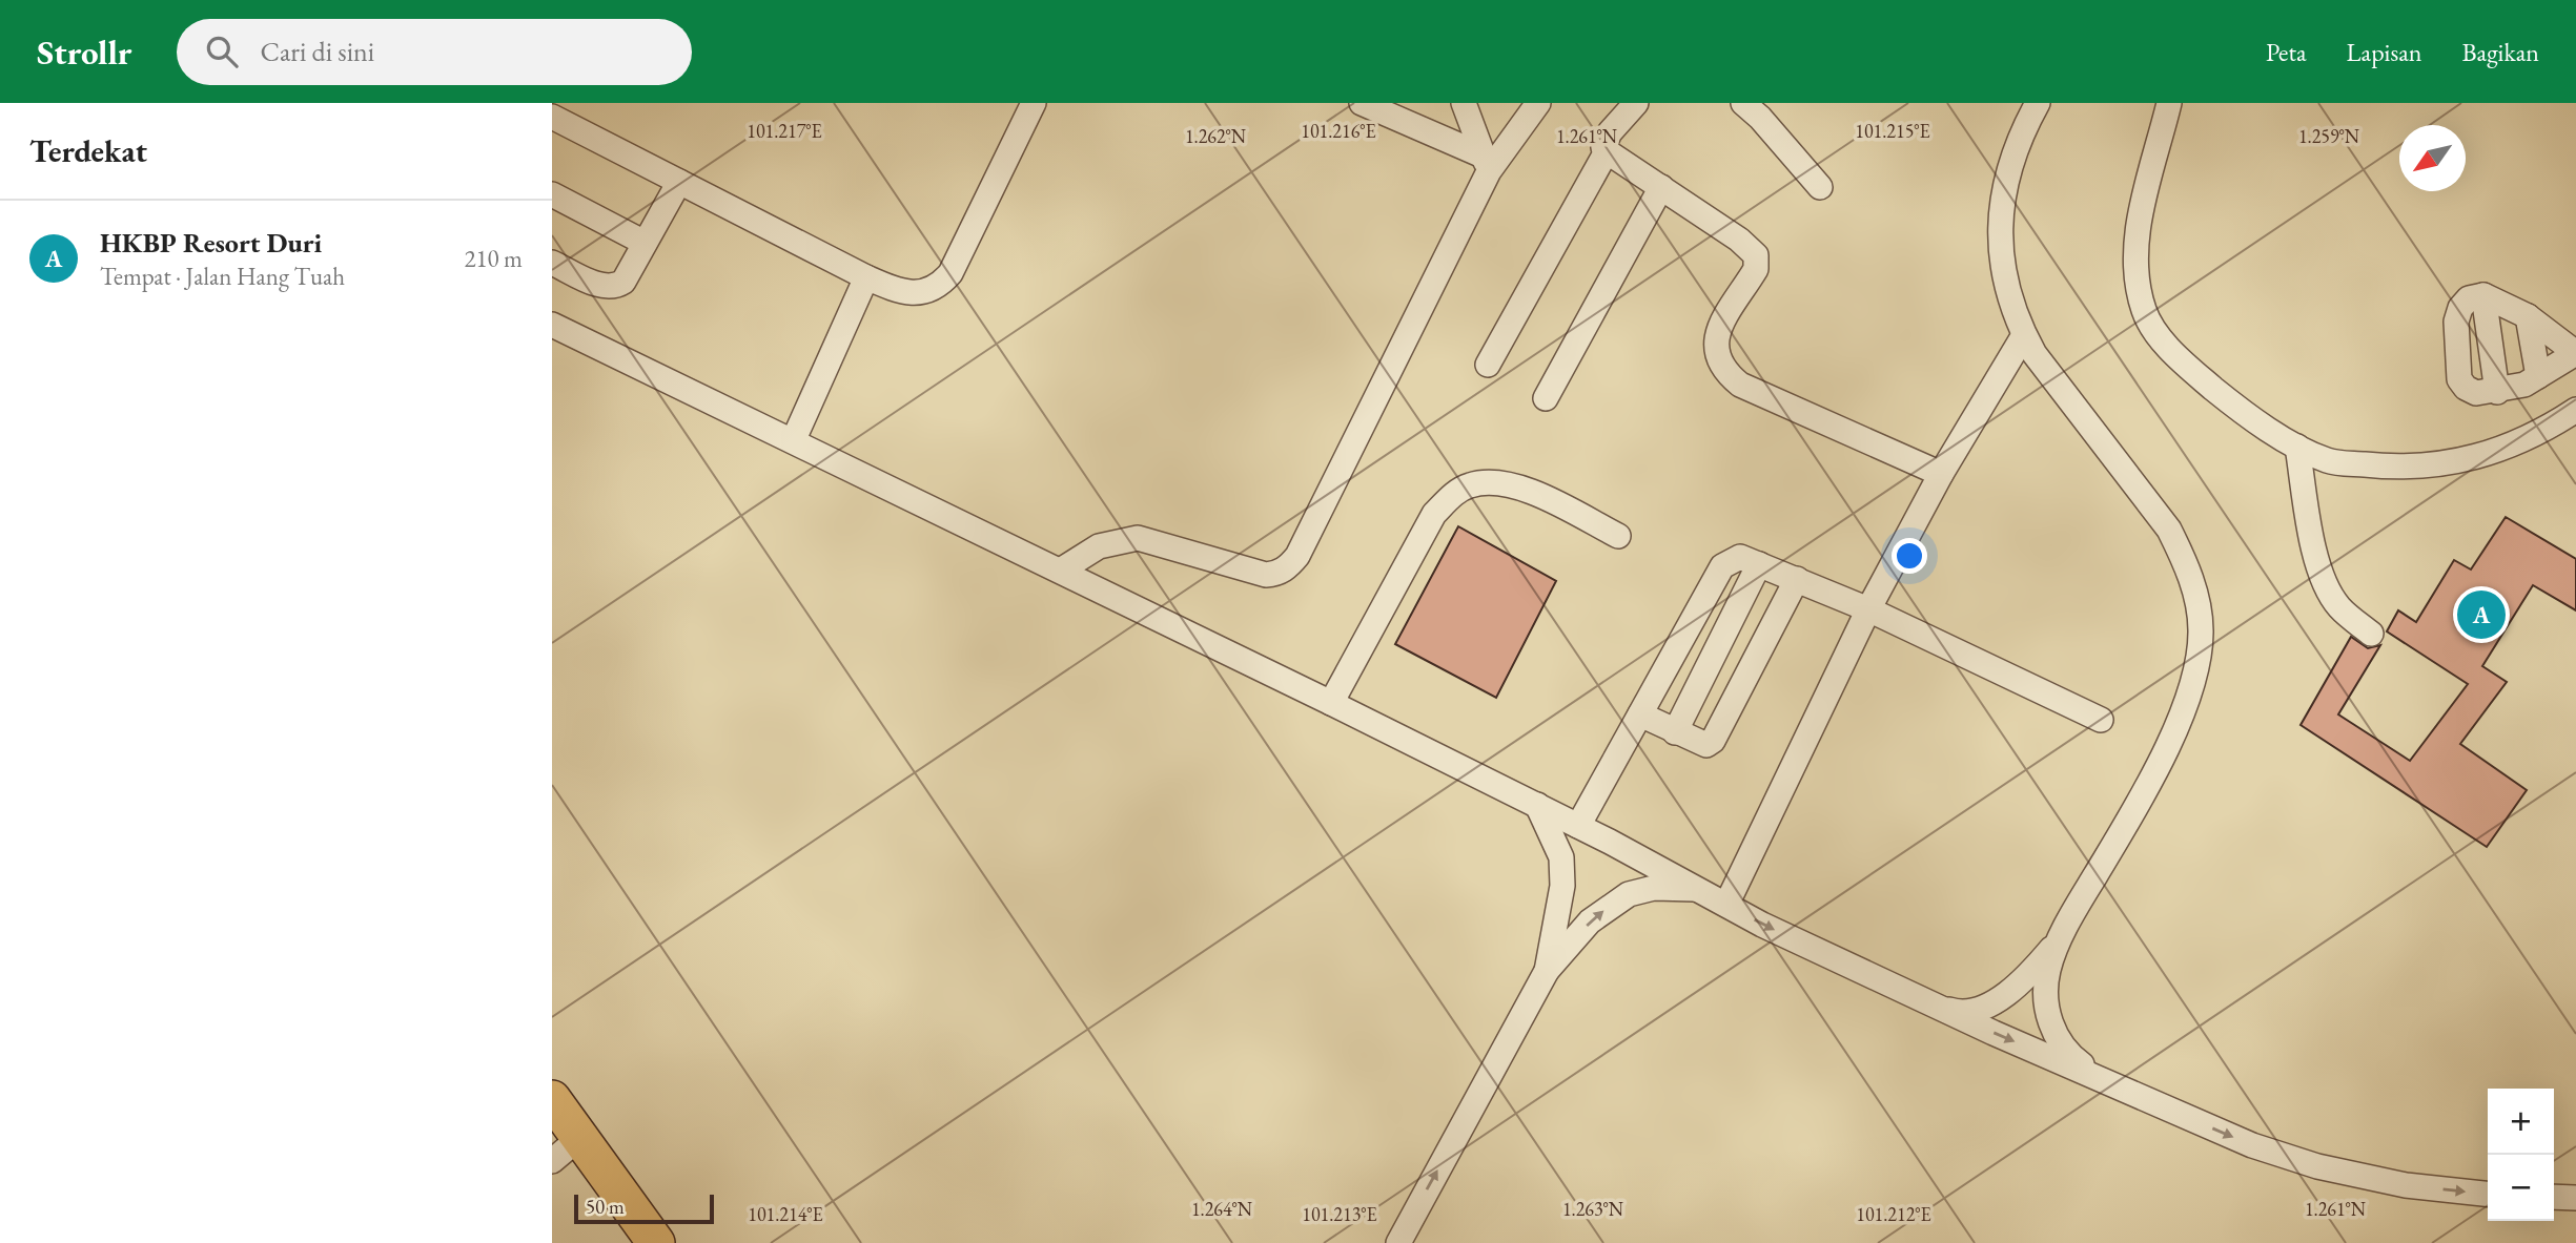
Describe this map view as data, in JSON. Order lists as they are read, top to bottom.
{
  "scale_bar": "50 m",
  "north": "bottom left",
  "page": {
    "header": "Strollr",
    "search": "Cari di sini",
    "nav": ["Peta", "Lapisan", "Bagikan"],
    "heading": "Terdekat",
    "list": [
      {
        "mark": "A",
        "name": "HKBP Resort Duri",
        "note": "Tempat · Jalan Hang Tuah",
        "value": "210 m"
      }
    ],
    "pins": "A",
    "map_buttons": ["+", "−"],
    "scale": "50 m"
  },
  "coordinates": [
    "101.217°E",
    "101.216°E",
    "101.215°E",
    "1.262°N",
    "1.261°N",
    "1.259°N",
    "1.264°N",
    "1.263°N",
    "101.214°E",
    "101.213°E",
    "101.212°E"
  ]
}
